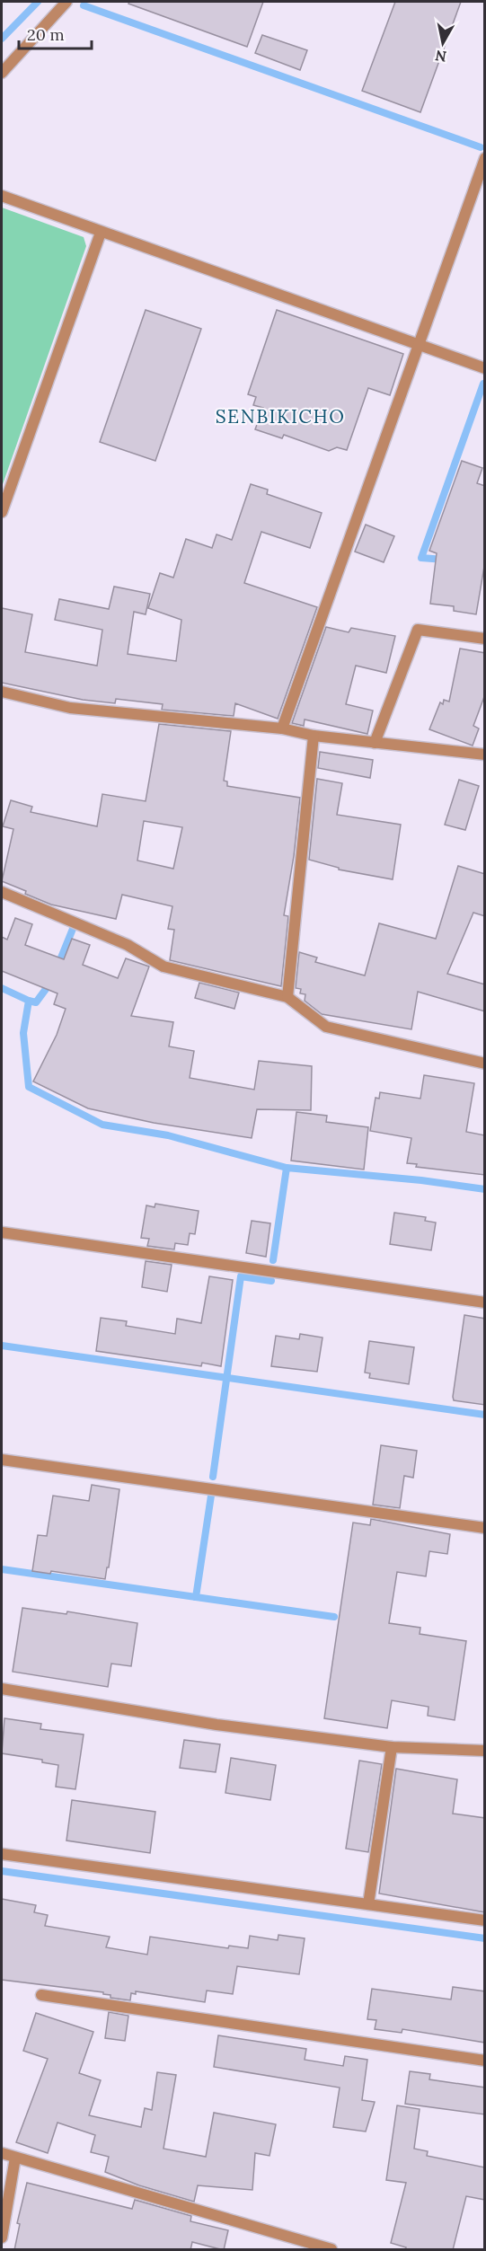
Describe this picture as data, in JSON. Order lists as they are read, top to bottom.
{
  "districts": ["SENBIKICHO"],
  "scale_bar": "20 m",
  "north": "bottom"
}
